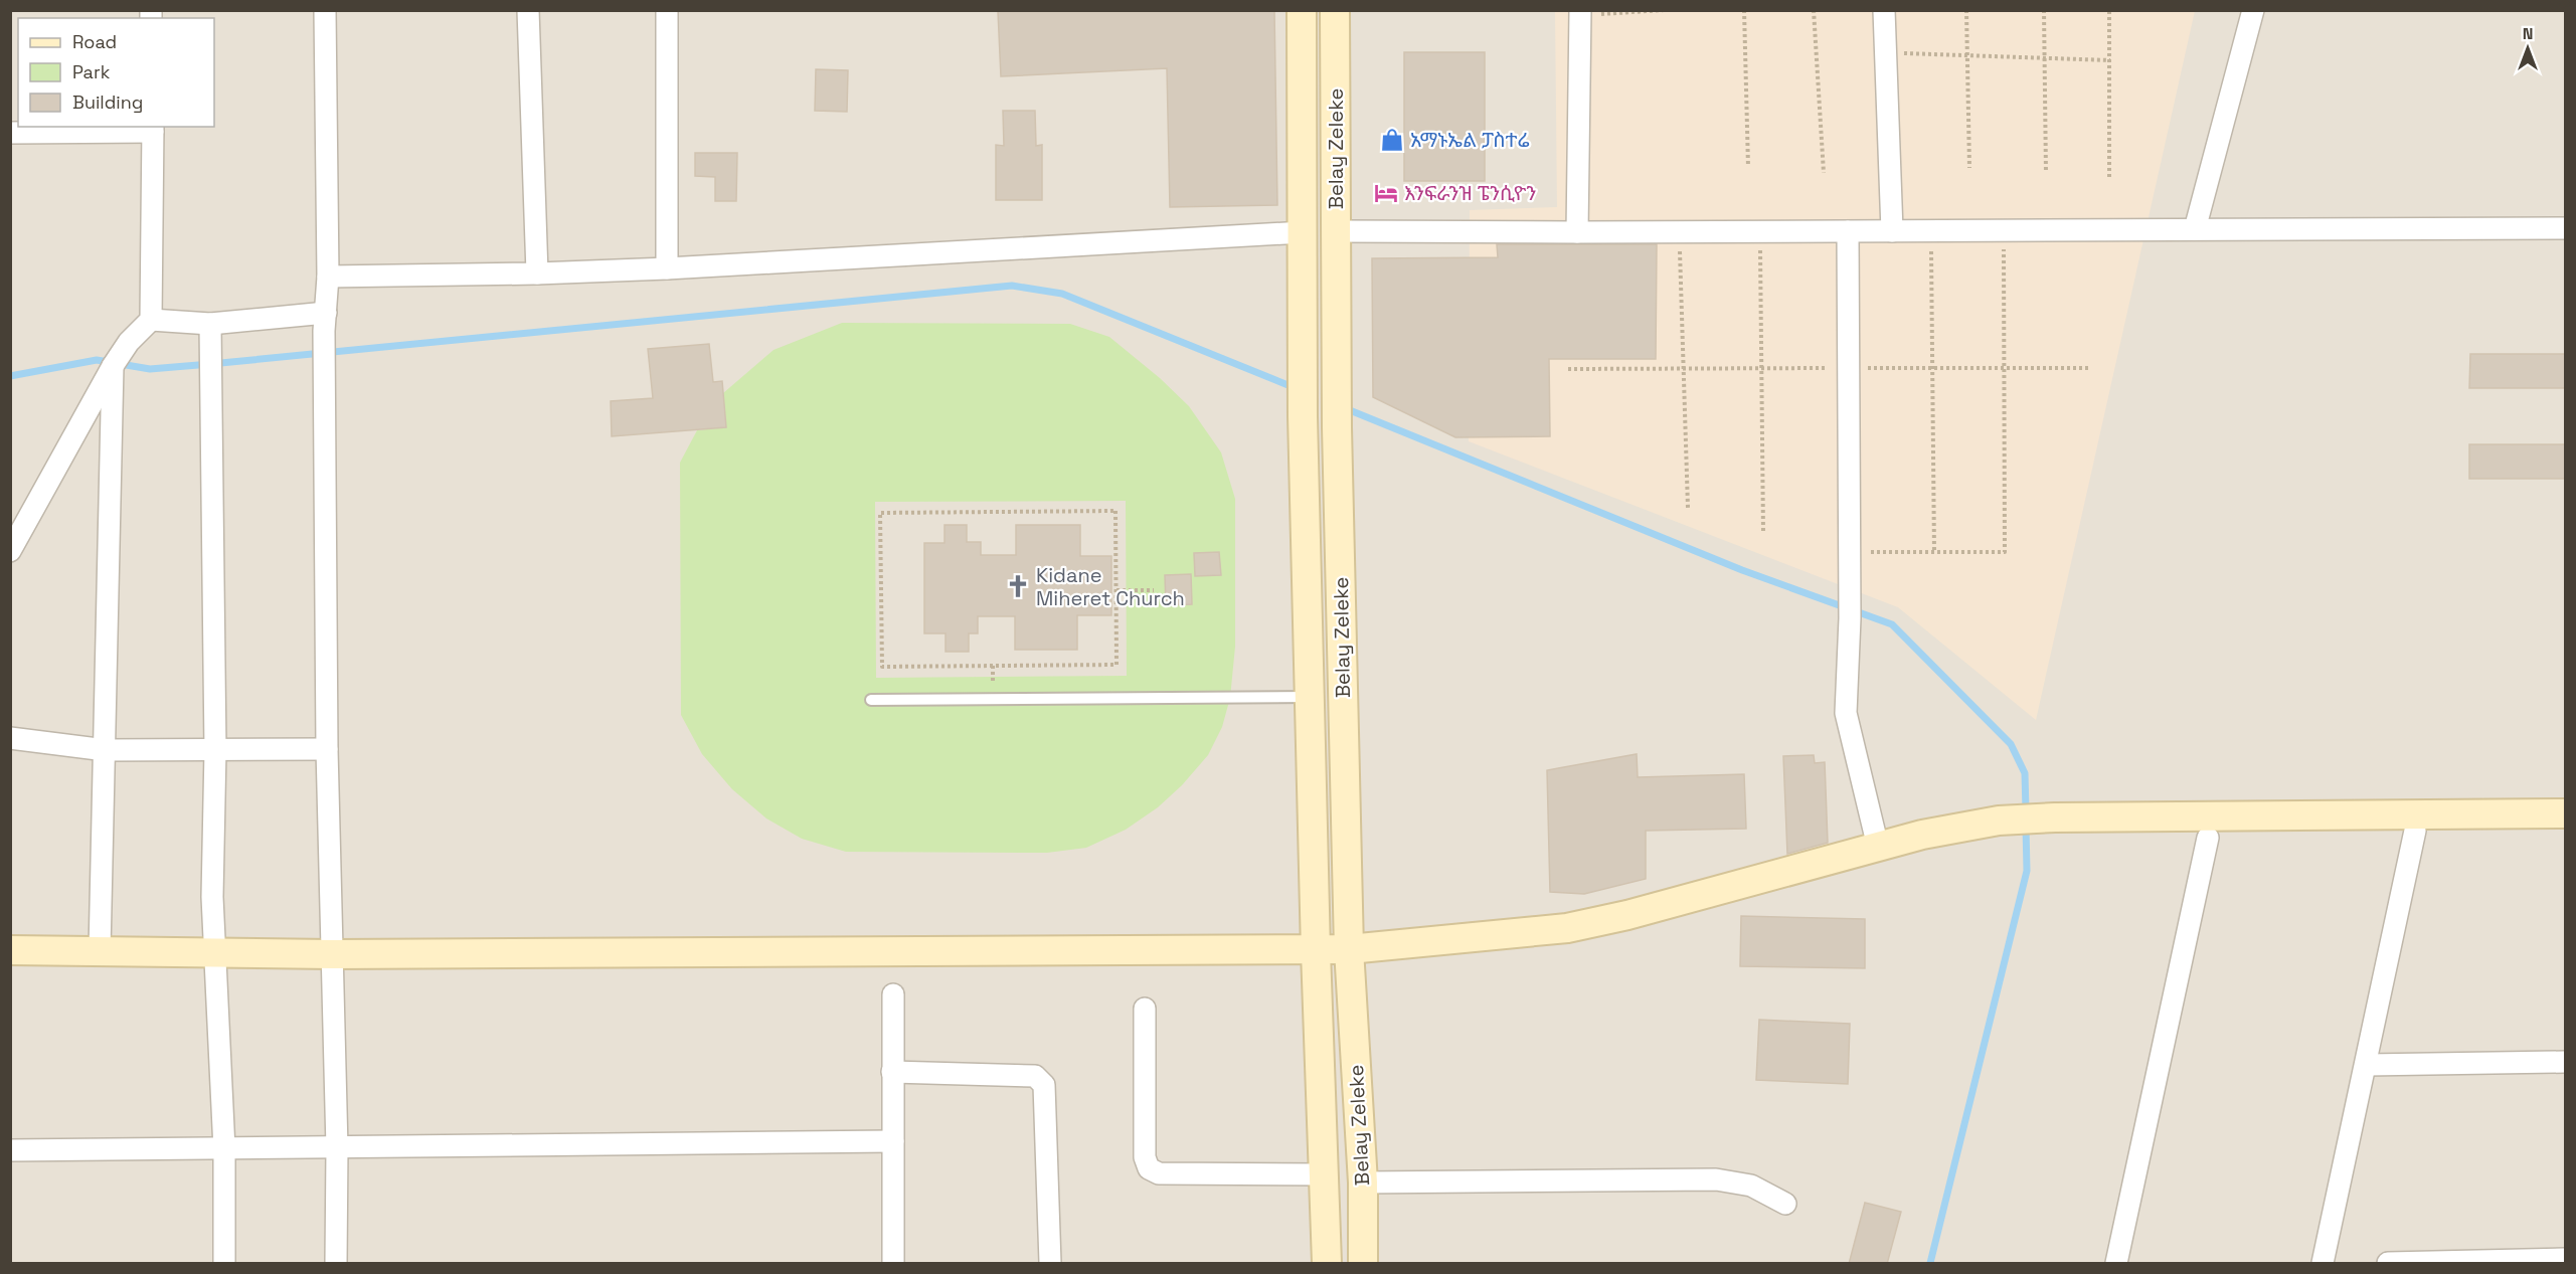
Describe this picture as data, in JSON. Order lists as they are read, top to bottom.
{
  "streets": {
    "street": ["Belay Zeleke"]
  },
  "places": {
    "shop": ["አማኑኤል ፓስተሬ"],
    "hotel": ["እንፍራንዝ ፔንሲዮን"],
    "church": ["Kidane Miheret Church"]
  },
  "legend": ["Road", "Park", "Building"],
  "north": "top"
}
